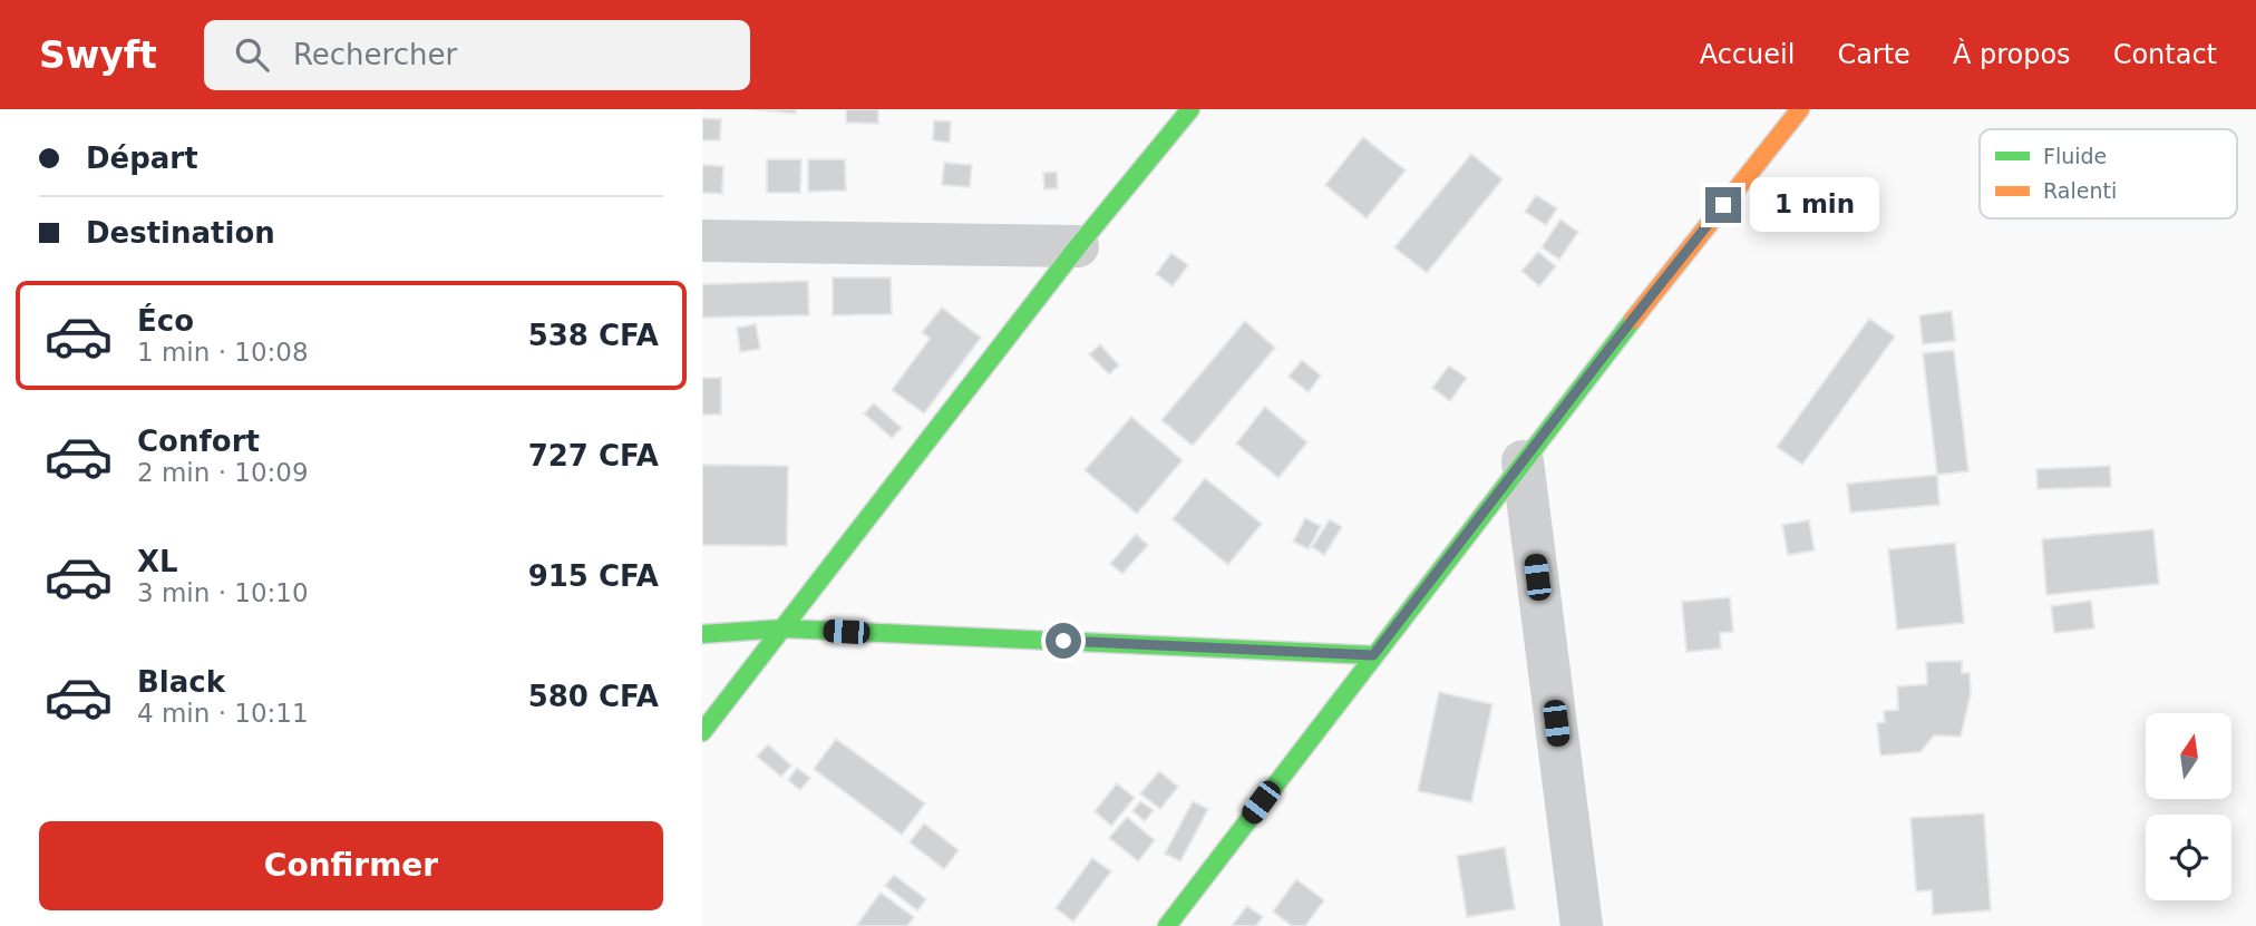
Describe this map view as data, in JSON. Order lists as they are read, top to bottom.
{
  "legend": ["Fluide", "Ralenti"],
  "north": "top",
  "page": {
    "header": "Swyft",
    "search": "Rechercher",
    "nav": [
      "Accueil",
      "Carte",
      "À propos",
      "Contact"
    ],
    "banner": ["Départ", "Destination"],
    "bubble": "1 min",
    "list": [
      {
        "name": "Éco",
        "note": "1 min · 10:08",
        "value": "538 CFA"
      },
      {
        "name": "Confort",
        "note": "2 min · 10:09",
        "value": "727 CFA"
      },
      {
        "name": "XL",
        "note": "3 min · 10:10",
        "value": "915 CFA"
      },
      {
        "name": "Black",
        "note": "4 min · 10:11",
        "value": "580 CFA"
      }
    ],
    "buttons": "Confirmer"
  }
}
